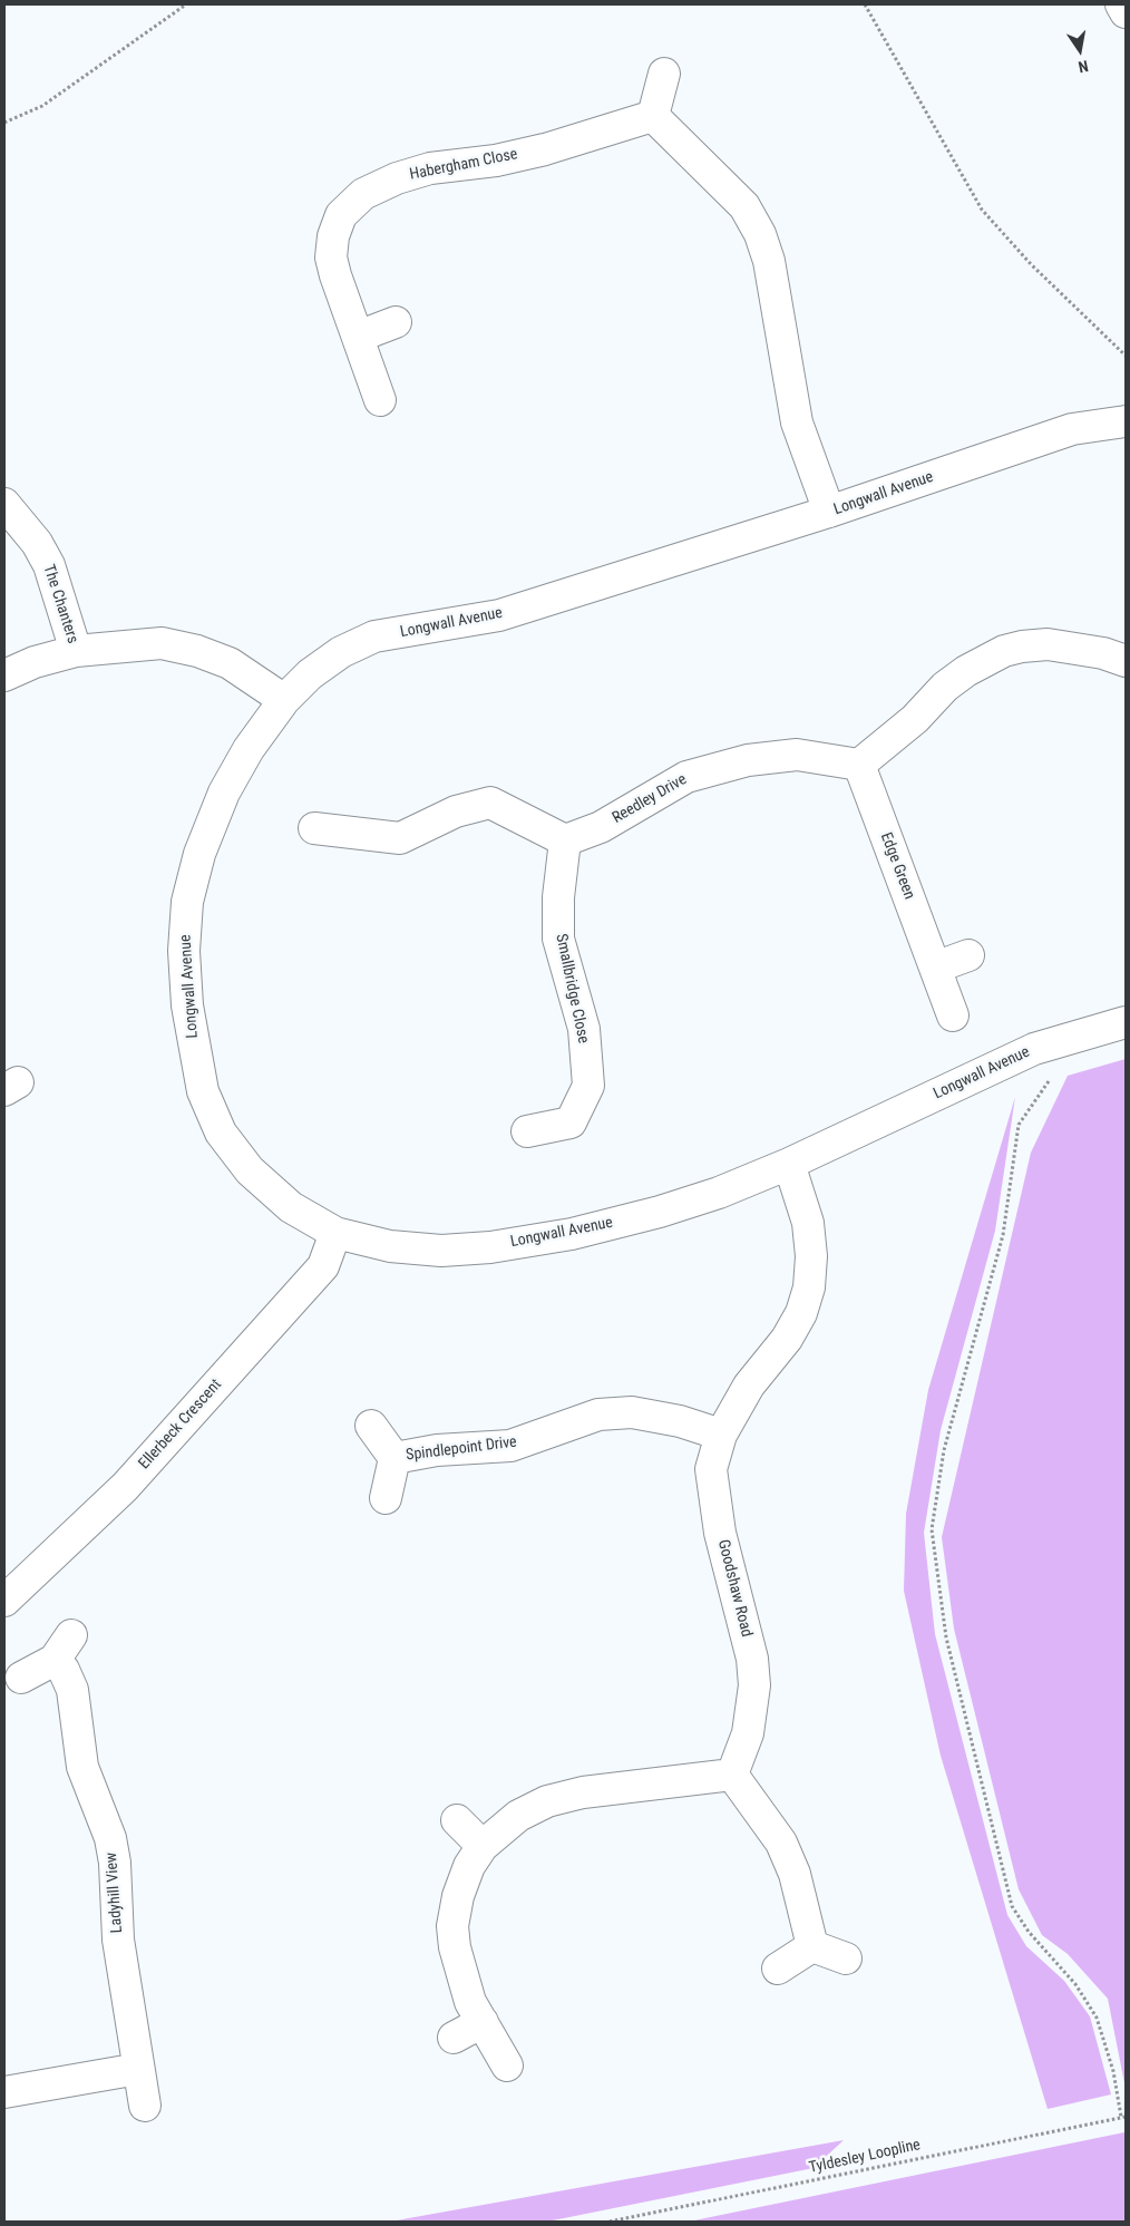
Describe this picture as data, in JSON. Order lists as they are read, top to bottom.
{
  "streets": {
    "street": [
      "Habergham Close",
      "Longwall Avenue",
      "The Chanters",
      "Reedley Drive",
      "Edge Green",
      "Smallbridge Close",
      "Ellerbeck Crescent",
      "Spindlepoint Drive",
      "Goodshaw Road",
      "Ladyhill View"
    ],
    "path": ["Tyldesley Loopline"]
  },
  "crossings": [
    ["Longwall Avenue", "Ellerbeck Crescent"],
    ["Longwall Avenue", "Goodshaw Road"],
    ["Reedley Drive", "Edge Green"],
    ["Reedley Drive", "Smallbridge Close"],
    ["Spindlepoint Drive", "Goodshaw Road"]
  ],
  "north": "bottom"
}
